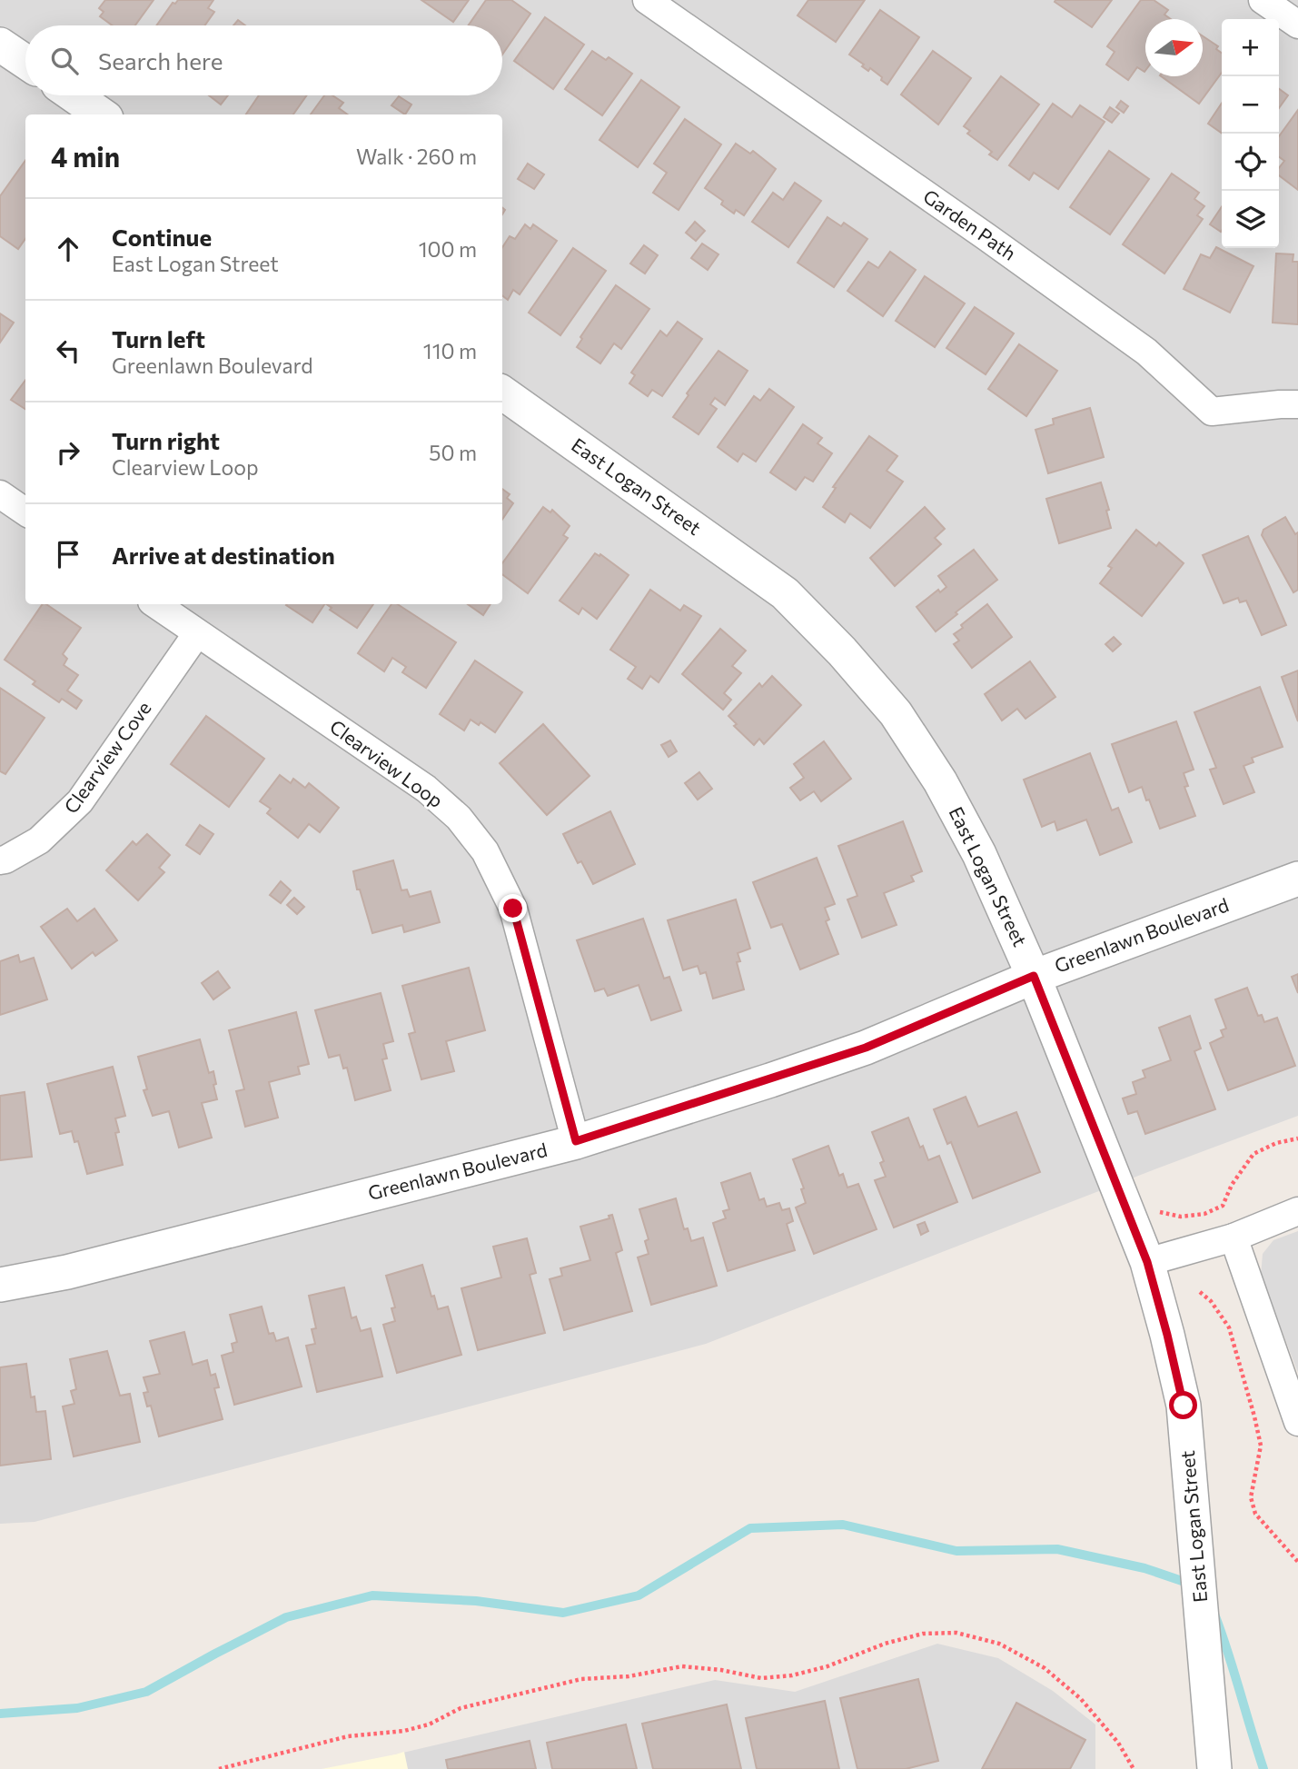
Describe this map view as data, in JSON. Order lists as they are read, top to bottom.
{
  "streets": {
    "street": [
      "Garden Path",
      "East Logan Street",
      "Clearview Cove",
      "Clearview Loop",
      "Greenlawn Boulevard"
    ]
  },
  "crossings": [
    ["East Logan Street", "Greenlawn Boulevard"],
    ["Clearview Cove", "Clearview Loop"],
    ["Clearview Loop", "Greenlawn Boulevard"]
  ],
  "north": "right",
  "page": {
    "map_buttons": ["+", "−"],
    "search": "Search here",
    "heading": ["4 min", "Walk · 260 m"],
    "list": [
      ["Continue", "East Logan Street", "100 m"],
      ["Turn left", "Greenlawn Boulevard", "110 m"],
      ["Turn right", "Clearview Loop", "50 m"],
      "Arrive at destination"
    ]
  }
}
